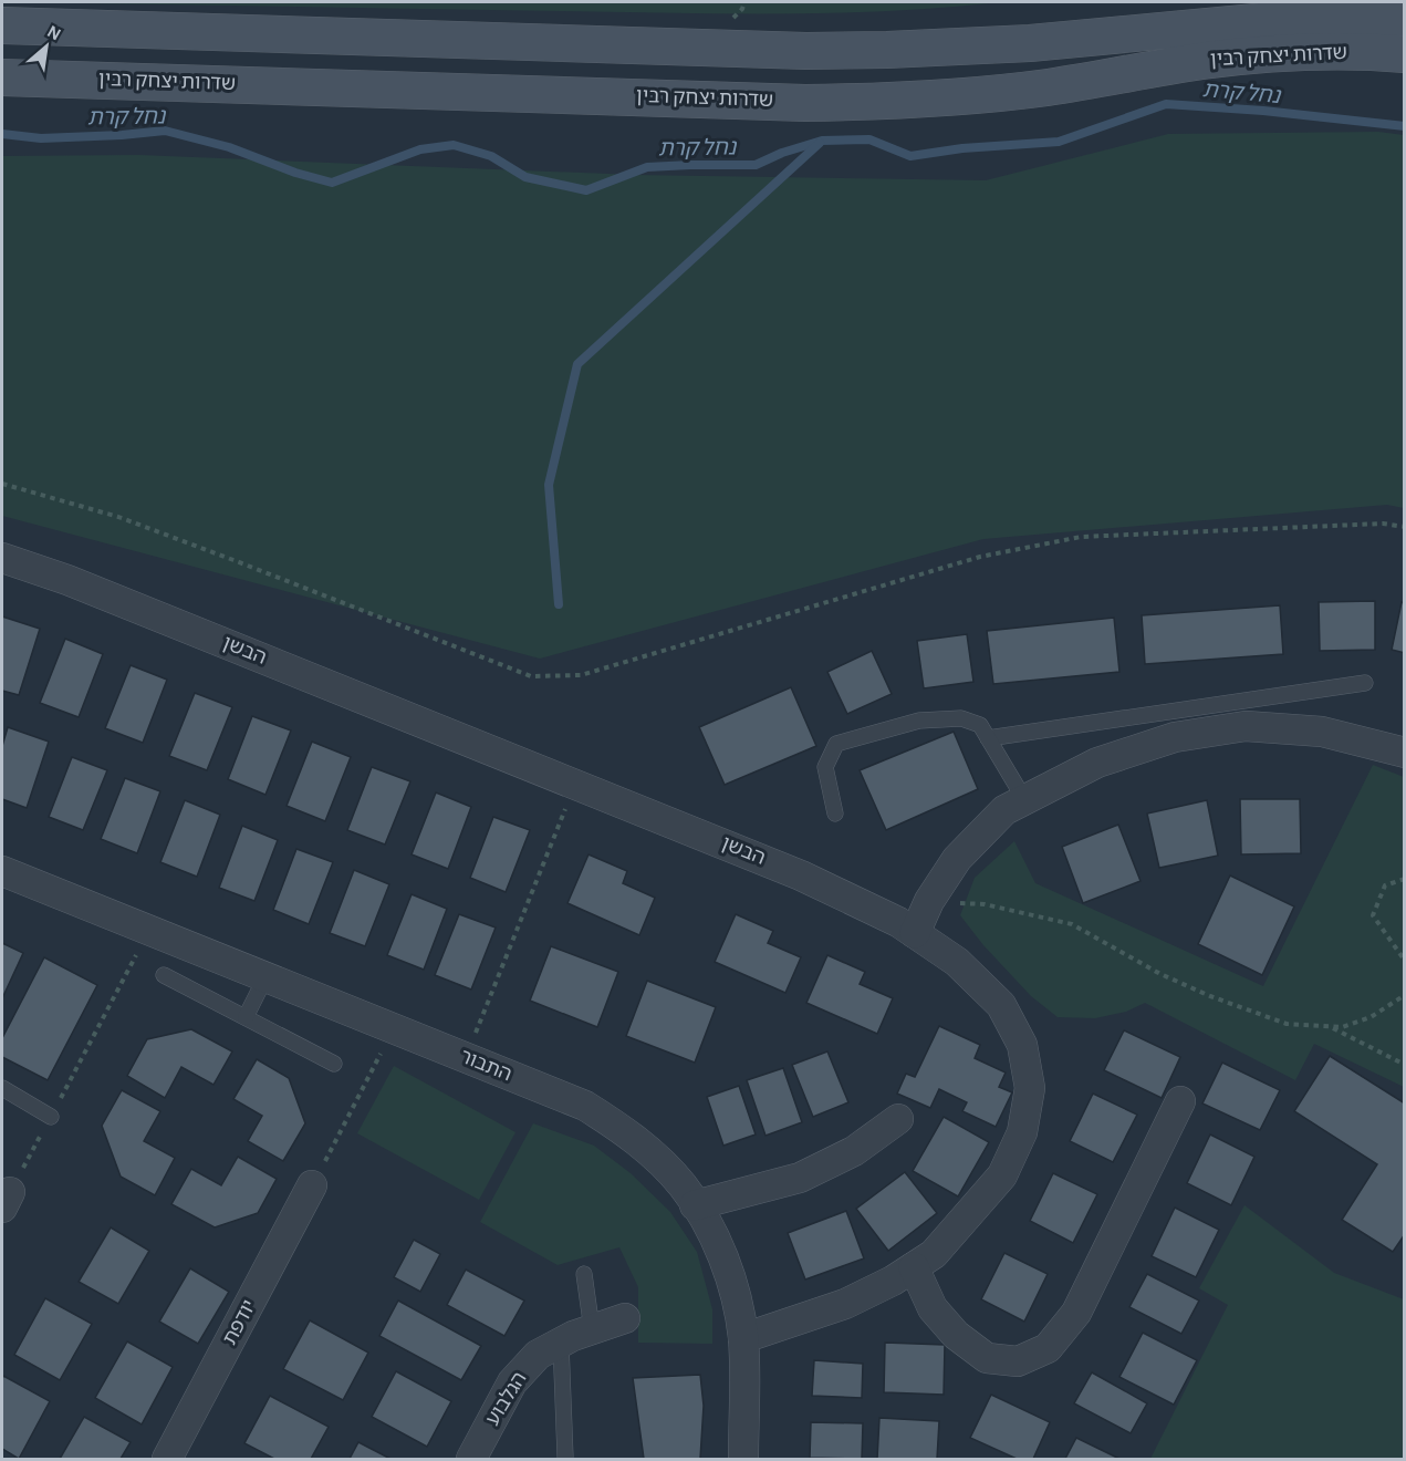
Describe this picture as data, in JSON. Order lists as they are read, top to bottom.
{
  "streets": {
    "main road": ["שדרות יצחק רבין"],
    "street": [
      "הבשן",
      "התבור",
      "יודפת",
      "הגלבוע"
    ]
  },
  "crossings": [
    ["הבשן", "התבור"]
  ],
  "water": ["נחל קרת"],
  "north": "top right"
}
